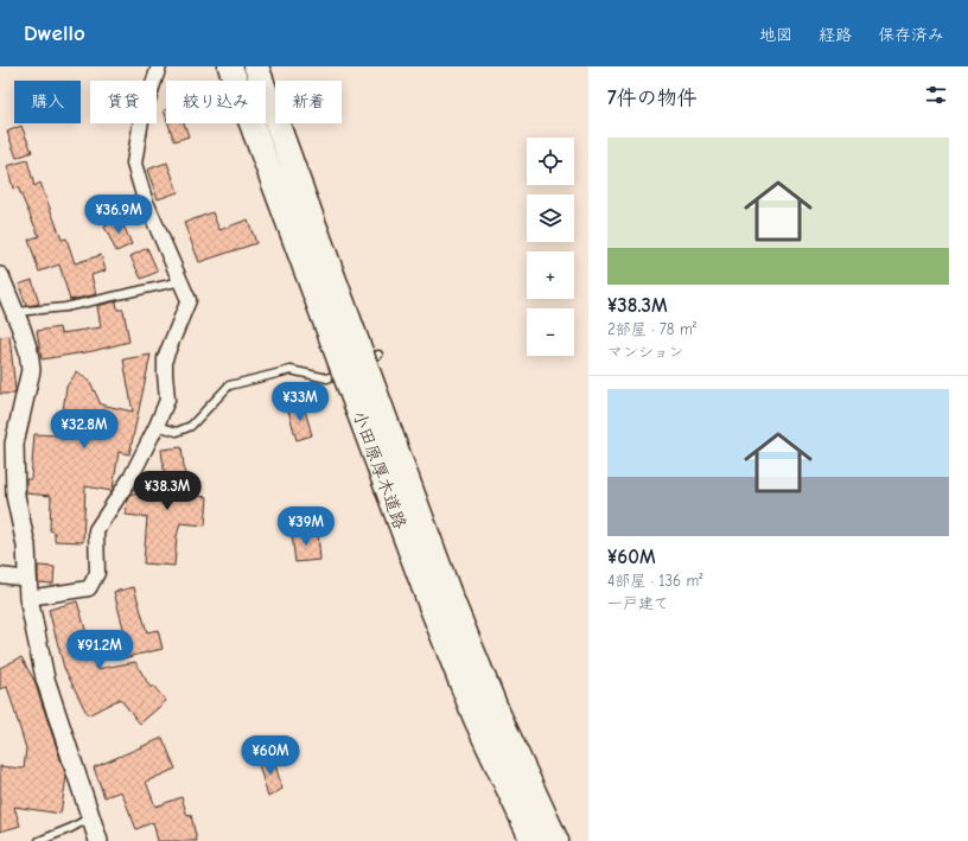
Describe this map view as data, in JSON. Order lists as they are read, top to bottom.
{
  "streets": {
    "highway": ["小田原厚木道路"]
  },
  "page": {
    "header": "Dwello",
    "nav": ["地図", "経路", "保存済み"],
    "heading": "7件の物件",
    "chip": [
      "購入",
      "賃貸",
      "絞り込み",
      "新着"
    ],
    "list": [
      {
        "name": "¥38.3M",
        "note": "2部屋 · 78 m² · マンション"
      },
      {
        "name": "¥60M",
        "note": "4部屋 · 136 m² · 一戸建て"
      }
    ],
    "map_buttons": ["+", "−"],
    "price": [
      "¥36.9M",
      "¥33M",
      "¥32.8M",
      "¥38.3M",
      "¥39M",
      "¥91.2M",
      "¥60M"
    ]
  }
}
